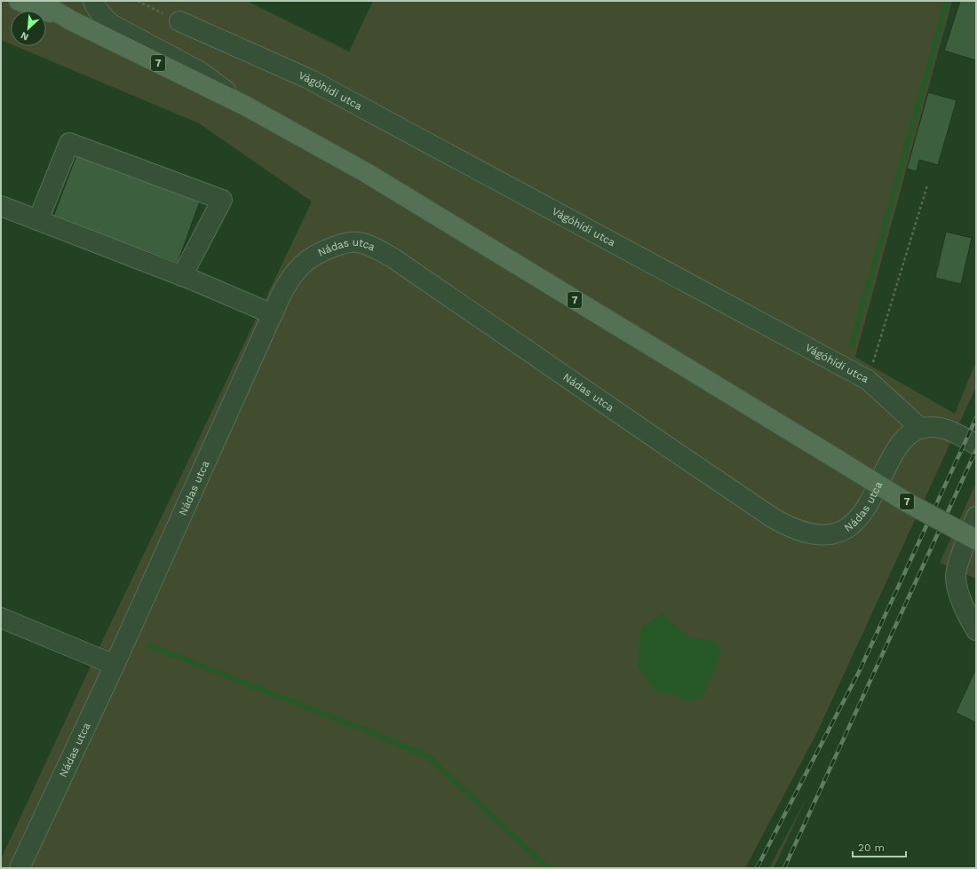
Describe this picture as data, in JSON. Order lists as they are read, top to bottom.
{
  "streets": {
    "main road": ["7"],
    "street": ["Vágóhídi utca", "Nádas utca"]
  },
  "crossings": [
    ["Vágóhídi utca", "Nádas utca"]
  ],
  "scale_bar": "20 m",
  "north": "bottom left"
}
